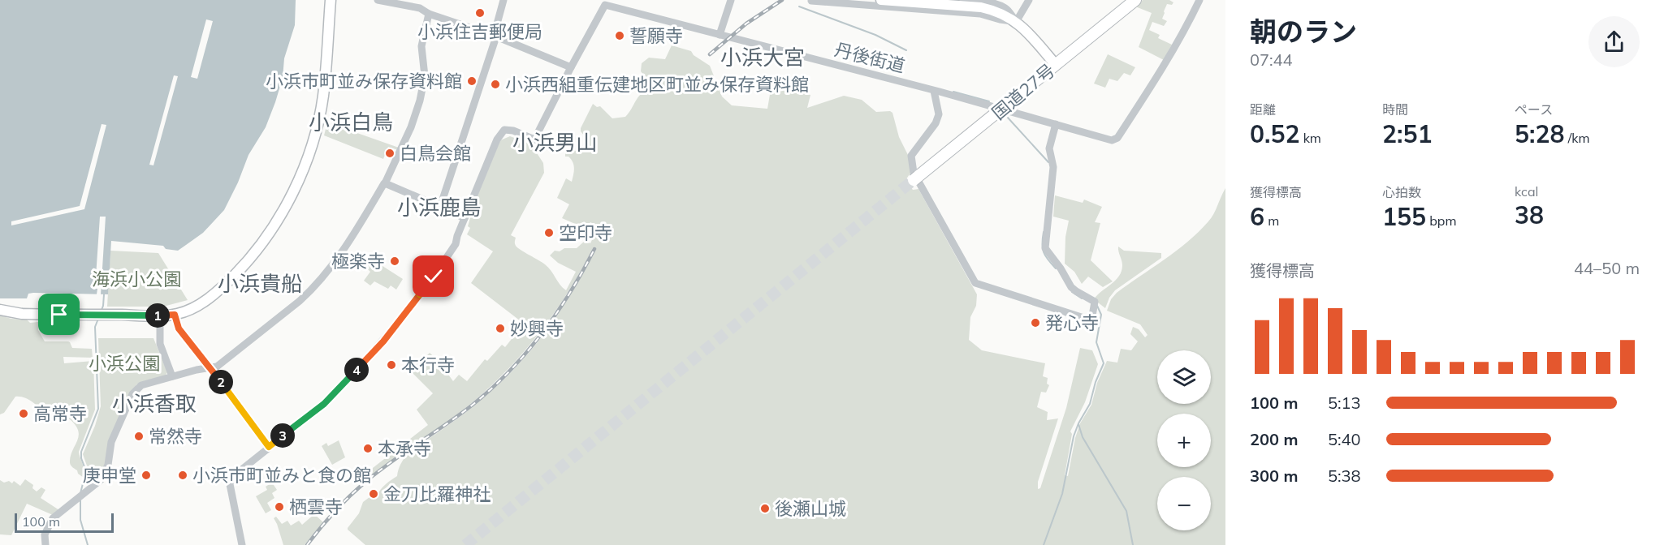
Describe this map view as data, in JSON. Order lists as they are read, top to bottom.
{
  "streets": {
    "highway": ["国道27号"],
    "street": ["丹後街道"]
  },
  "crossings": [
    ["丹後街道", "国道27号"]
  ],
  "districts": [
    "小浜大宮",
    "小浜白鳥",
    "小浜男山",
    "小浜鹿島",
    "小浜貴船",
    "小浜香取"
  ],
  "parks": ["海浜小公園", "小浜公園"],
  "places": [
    "小浜住吉郵便局",
    "誓願寺",
    "小浜市町並み保存資料館",
    "小浜西組重伝建地区町並み保存資料館",
    "白鳥会館",
    "空印寺",
    "極楽寺",
    "発心寺",
    "妙興寺",
    "本行寺",
    "高常寺",
    "常然寺",
    "本承寺",
    "庚申堂",
    "小浜市町並みと食の館",
    "金刀比羅神社",
    "栖雲寺",
    "後瀬山城"
  ],
  "scale_bar": "100 m",
  "page": {
    "heading": ["朝のラン", "07:44"],
    "stats": [
      ["距離", "0.52 km"],
      ["時間", "2:51"],
      ["ペース", "5:28 /km"],
      ["獲得標高", "6 m"],
      ["心拍数", "155 bpm"],
      ["kcal", "38"]
    ],
    "chart": ["獲得標高", "44–50 m"],
    "pins": [
      "1",
      "4",
      "2",
      "3"
    ],
    "map_buttons": ["+", "−"],
    "list": [
      {
        "name": "100 m",
        "note": "5:13"
      },
      {
        "name": "200 m",
        "note": "5:40"
      },
      {
        "name": "300 m",
        "note": "5:38"
      }
    ],
    "scale": "100 m"
  }
}
